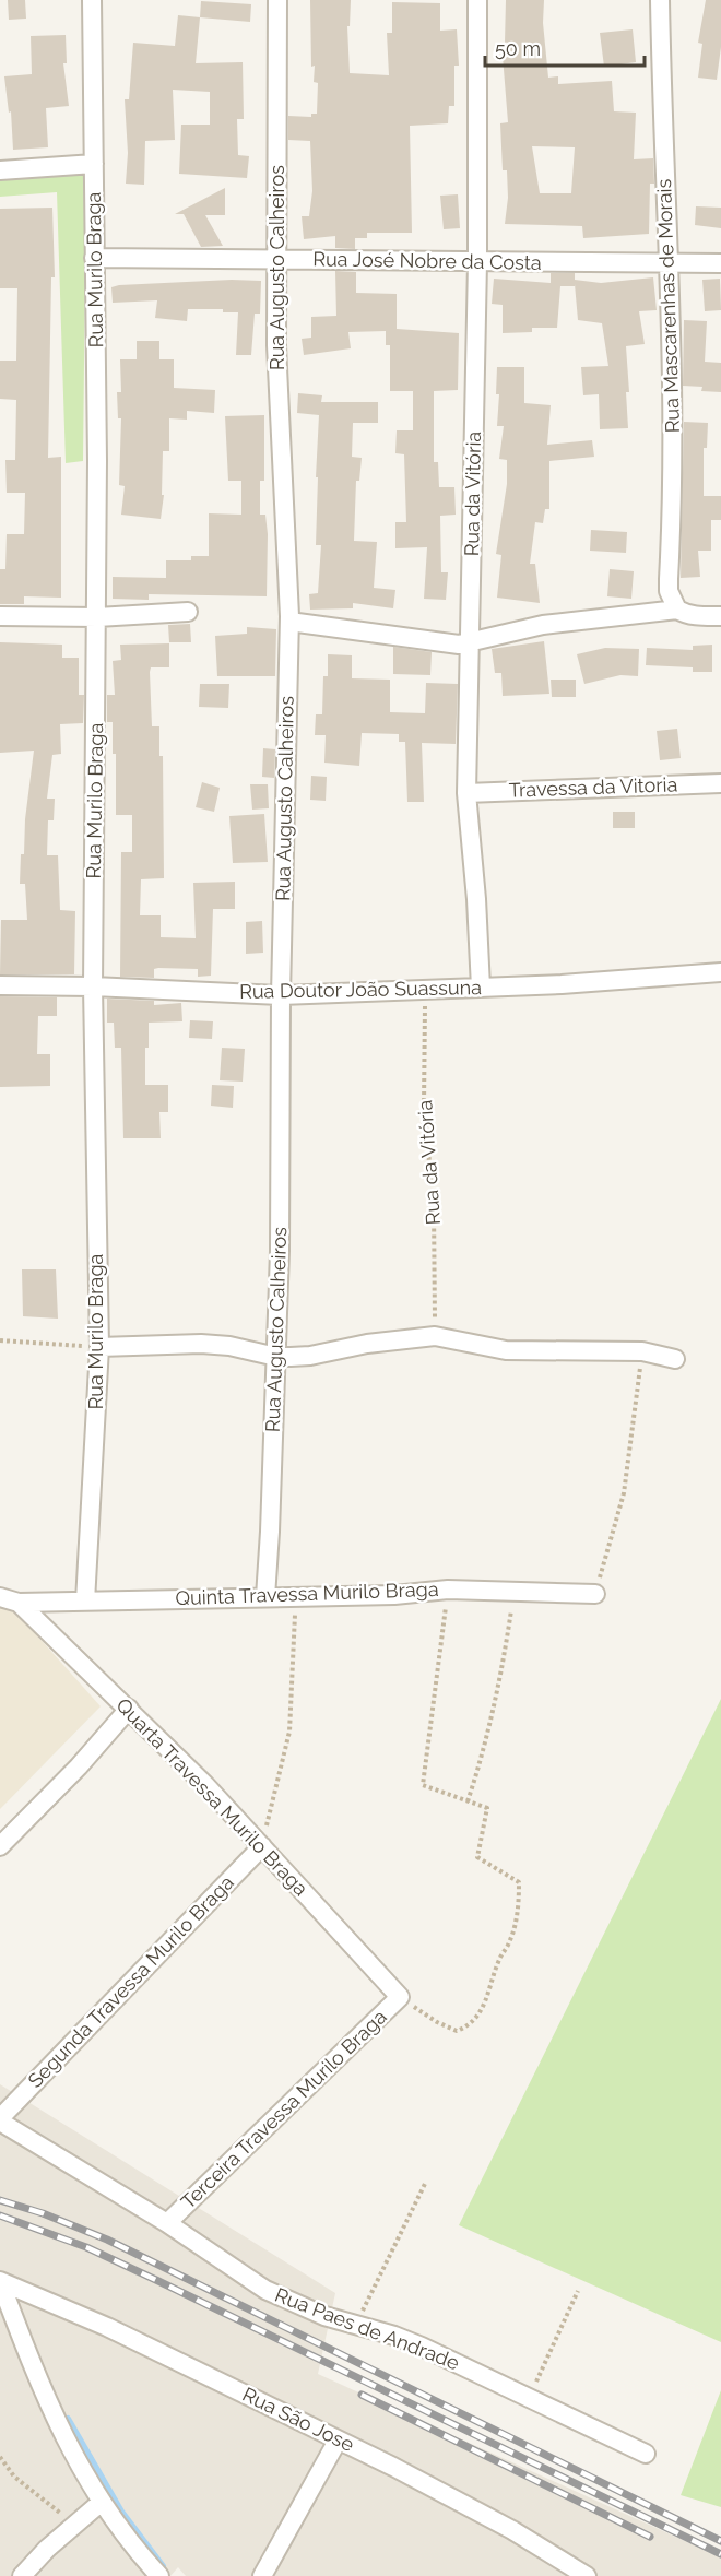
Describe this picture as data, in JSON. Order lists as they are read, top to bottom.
{
  "streets": {
    "street": [
      "Rua José Nobre da Costa",
      "Rua Augusto Calheiros",
      "Rua Murilo Braga",
      "Rua Mascarenhas de Morais",
      "Rua da Vitória",
      "Travessa da Vitoria",
      "Rua Doutor João Suassuna",
      "Quinta Travessa Murilo Braga",
      "Quarta Travessa Murilo Braga",
      "Segunda Travessa Murilo Braga",
      "Terceira Travessa Murilo Braga",
      "Rua Paes de Andrade",
      "Rua São Jose"
    ]
  },
  "crossings": [
    ["Rua José Nobre da Costa", "Rua Augusto Calheiros"],
    ["Rua José Nobre da Costa", "Rua Murilo Braga"],
    ["Rua José Nobre da Costa", "Rua Mascarenhas de Morais"],
    ["Rua José Nobre da Costa", "Rua da Vitória"],
    ["Rua Augusto Calheiros", "Rua Doutor João Suassuna"],
    ["Rua Augusto Calheiros", "Quinta Travessa Murilo Braga"],
    ["Rua Murilo Braga", "Rua Doutor João Suassuna"],
    ["Rua Murilo Braga", "Quinta Travessa Murilo Braga"],
    ["Rua da Vitória", "Travessa da Vitoria"],
    ["Rua da Vitória", "Rua Doutor João Suassuna"],
    ["Quinta Travessa Murilo Braga", "Quarta Travessa Murilo Braga"],
    ["Quarta Travessa Murilo Braga", "Segunda Travessa Murilo Braga"],
    ["Quarta Travessa Murilo Braga", "Terceira Travessa Murilo Braga"],
    ["Segunda Travessa Murilo Braga", "Rua Paes de Andrade"],
    ["Terceira Travessa Murilo Braga", "Rua Paes de Andrade"]
  ],
  "scale_bar": "50 m"
}
